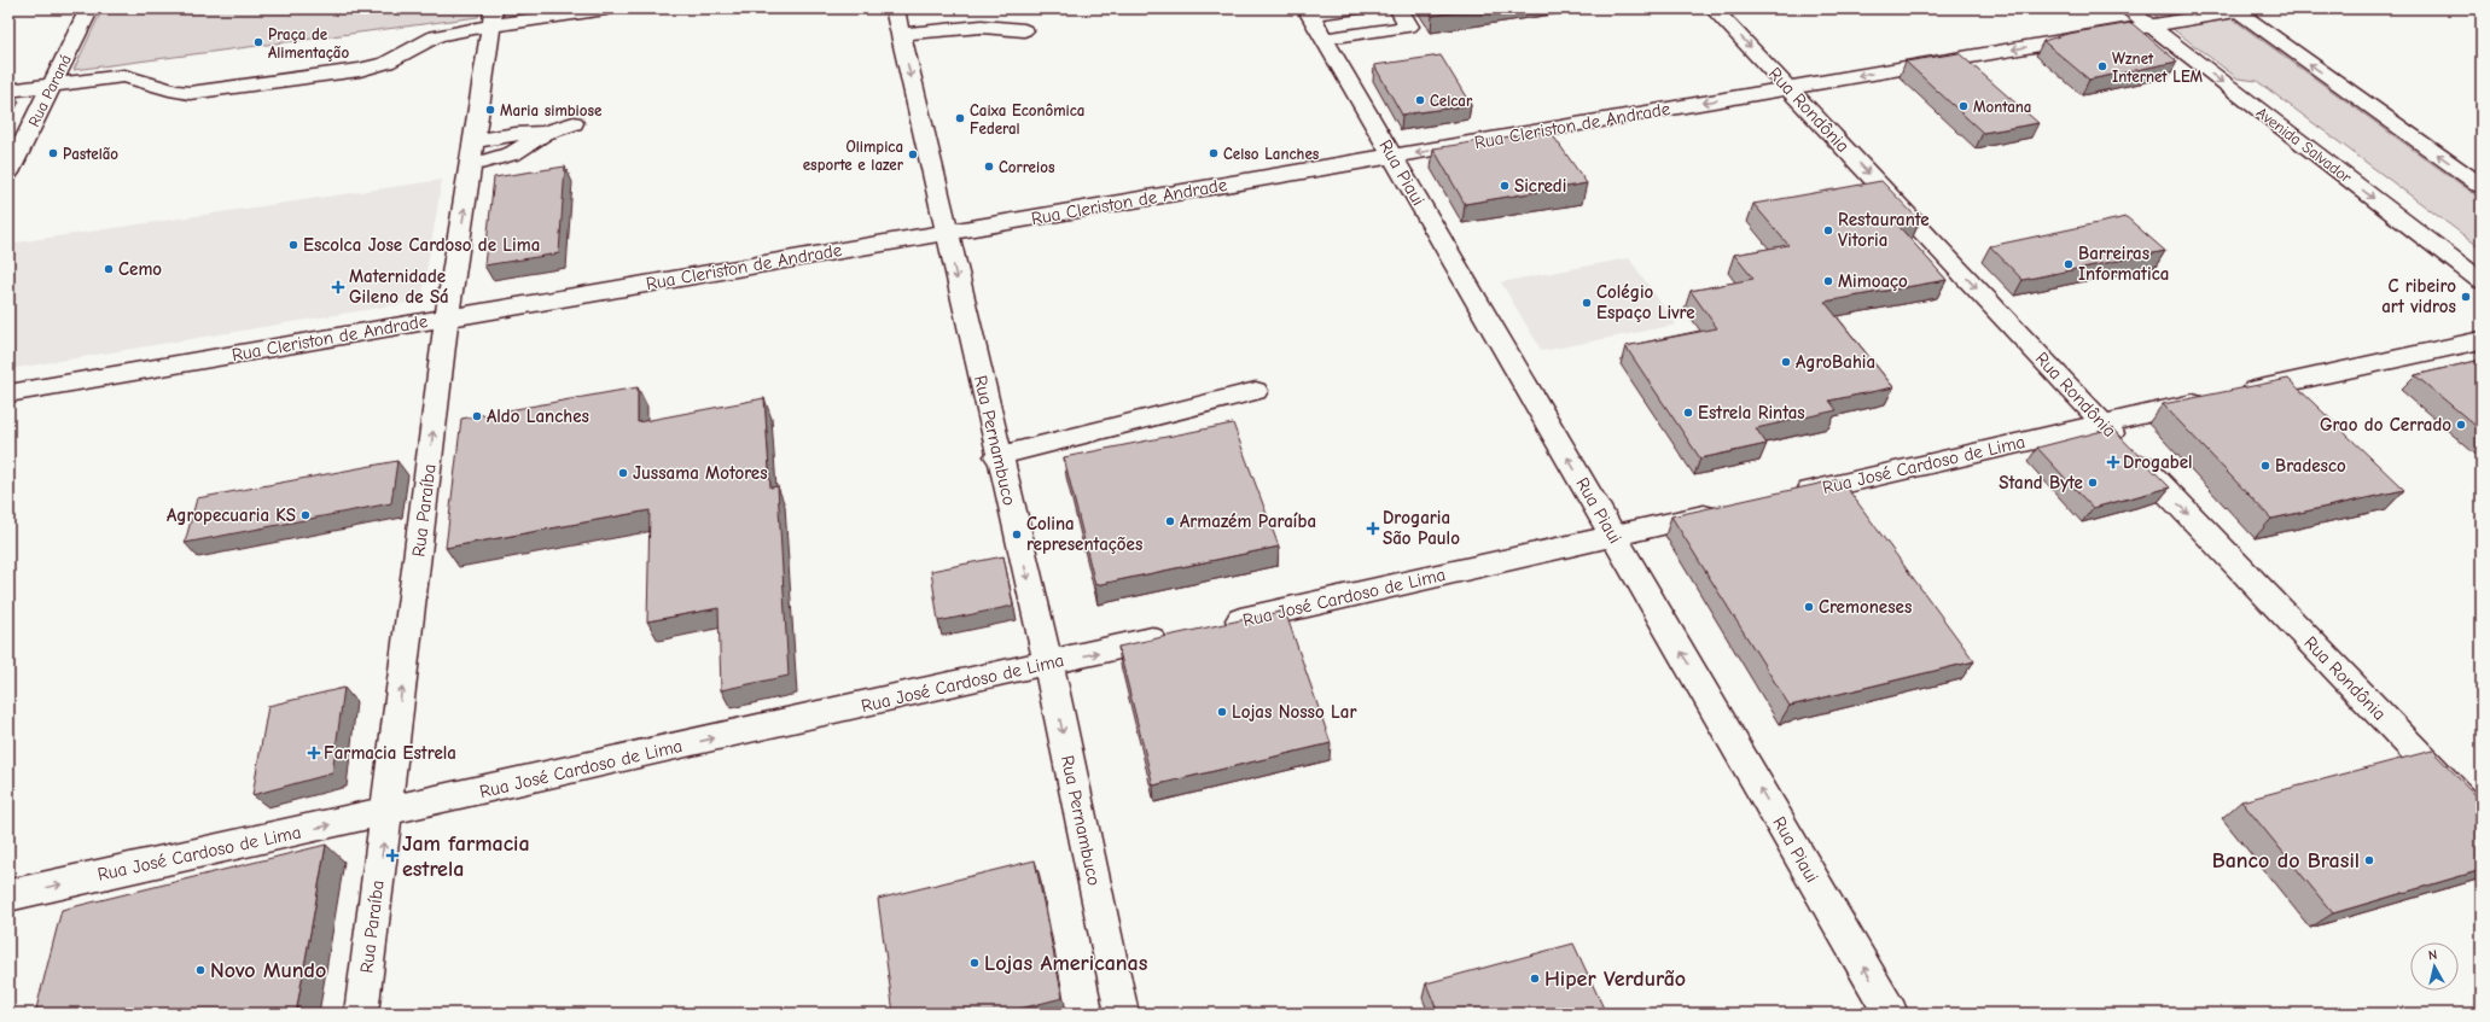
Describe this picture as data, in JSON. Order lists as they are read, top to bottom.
{
  "streets": {
    "street": [
      "Rua Paraná",
      "Rua Rondônia",
      "Rua Cleriston de Andrade",
      "Avenida Salvador",
      "Rua Piaui",
      "Rua Pernambuco",
      "Rua José Cardoso de Lima",
      "Rua Paraíba"
    ]
  },
  "crossings": [
    ["Rua Rondônia", "Rua Cleriston de Andrade"],
    ["Rua Rondônia", "Rua José Cardoso de Lima"],
    ["Rua Cleriston de Andrade", "Avenida Salvador"],
    ["Rua Cleriston de Andrade", "Rua Piaui"],
    ["Rua Cleriston de Andrade", "Rua Pernambuco"],
    ["Rua Cleriston de Andrade", "Rua Paraíba"],
    ["Rua Piaui", "Rua José Cardoso de Lima"],
    ["Rua Pernambuco", "Rua José Cardoso de Lima"],
    ["Rua José Cardoso de Lima", "Rua Paraíba"]
  ],
  "one_way": [
    "Rua Rondônia",
    "Rua Piaui",
    "Rua Pernambuco",
    "Rua José Cardoso de Lima",
    "Rua Paraíba"
  ],
  "places": {
    "other": [
      "Praça de Alimentação",
      "Wznet Internet LEM",
      "Celcar",
      "Montana",
      "Maria simbiose",
      "Caixa Econômica Federal",
      "Pastelão",
      "Celso Lanches",
      "Olimpica esporte e lazer",
      "Correios",
      "Sicredi",
      "Restaurante Vitoria",
      "Escolca Jose Cardoso de Lima",
      "Barreiras Informatica",
      "Cemo",
      "Mimoaço",
      "C ribeiro art vidros",
      "Colégio Espaço Livre",
      "AgroBahia",
      "Estrela Rintas",
      "Aldo Lanches",
      "Grao do Cerrado",
      "Bradesco",
      "Jussama Motores",
      "Stand Byte",
      "Agropecuaria KS",
      "Armazém Paraíba",
      "Colina representações",
      "Cremoneses",
      "Lojas Nosso Lar",
      "Banco do Brasil",
      "Lojas Americanas",
      "Novo Mundo",
      "Hiper Verdurão"
    ],
    "health": [
      "Maternidade Gileno de Sá",
      "Drogabel",
      "Drogaria São Paulo",
      "Farmacia Estrela",
      "Jam farmacia estrela"
    ]
  },
  "north": "top"
}
